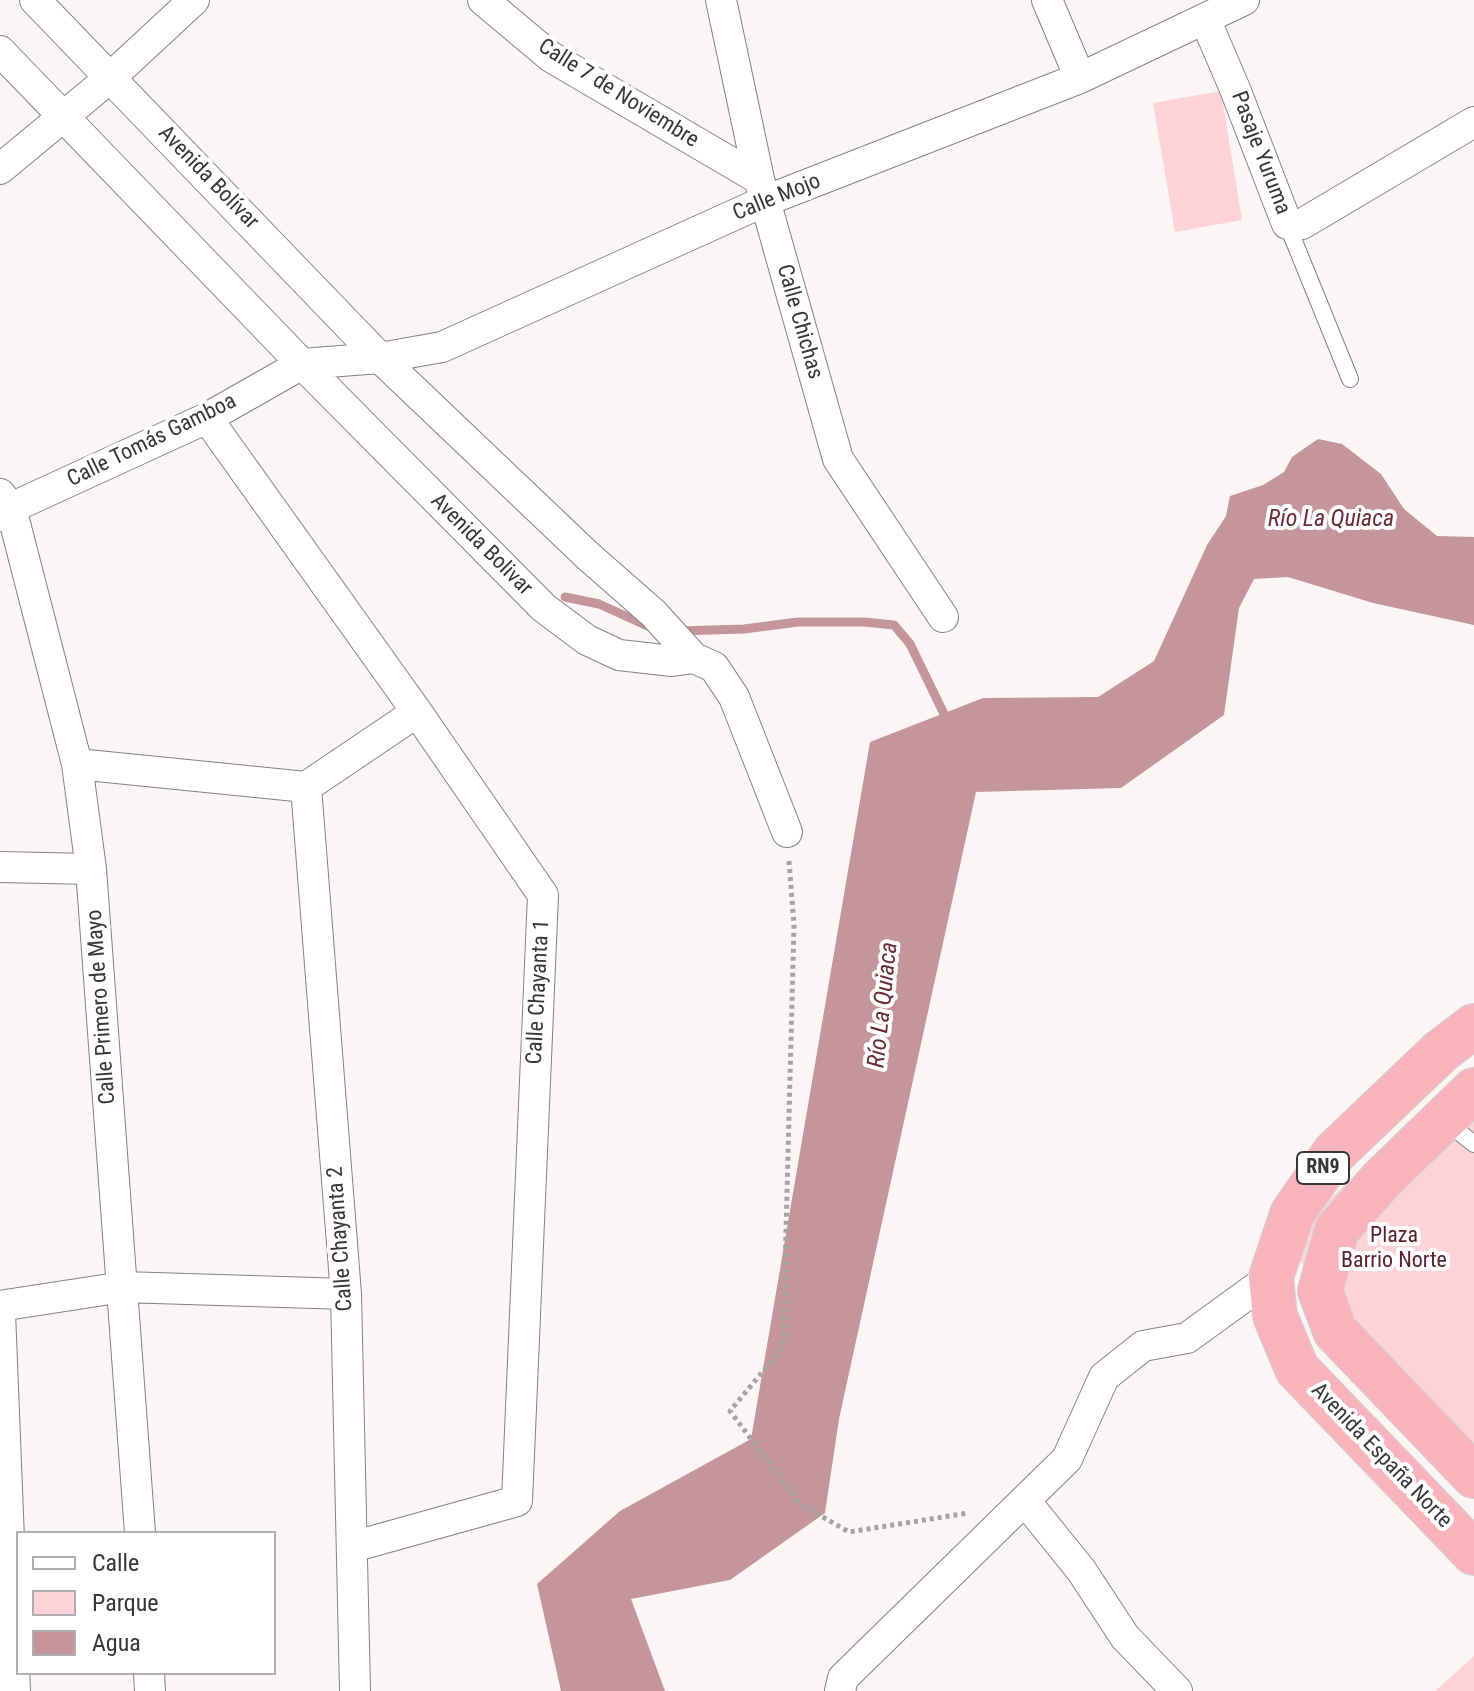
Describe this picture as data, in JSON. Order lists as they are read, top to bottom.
{
  "streets": {
    "highway": ["RN9", "Avenida España Norte"],
    "street": [
      "Calle 7 de Noviembre",
      "Pasaje Yuruma",
      "Avenida Bolívar",
      "Calle Mojo",
      "Calle Chichas",
      "Calle Tomás Gamboa",
      "Avenida Bolivar",
      "Calle Chayanta 1",
      "Calle Primero de Mayo",
      "Calle Chayanta 2"
    ]
  },
  "crossings": [
    ["Calle 7 de Noviembre", "Calle Mojo"],
    ["Calle 7 de Noviembre", "Calle Chichas"],
    ["Pasaje Yuruma", "Calle Mojo"],
    ["Avenida Bolívar", "Calle Mojo"],
    ["Calle Mojo", "Calle Chichas"],
    ["Calle Mojo", "Calle Tomás Gamboa"],
    ["Calle Mojo", "Avenida Bolivar"],
    ["Calle Tomás Gamboa", "Avenida Bolivar"],
    ["Calle Tomás Gamboa", "Calle Chayanta 1"],
    ["Calle Tomás Gamboa", "Calle Primero de Mayo"],
    ["Calle Chayanta 1", "Calle Chayanta 2"],
    ["RN9", "Avenida España Norte"]
  ],
  "water": ["Río La Quiaca"],
  "parks": ["Plaza Barrio Norte"],
  "legend": ["Calle", "Parque", "Agua"]
}
